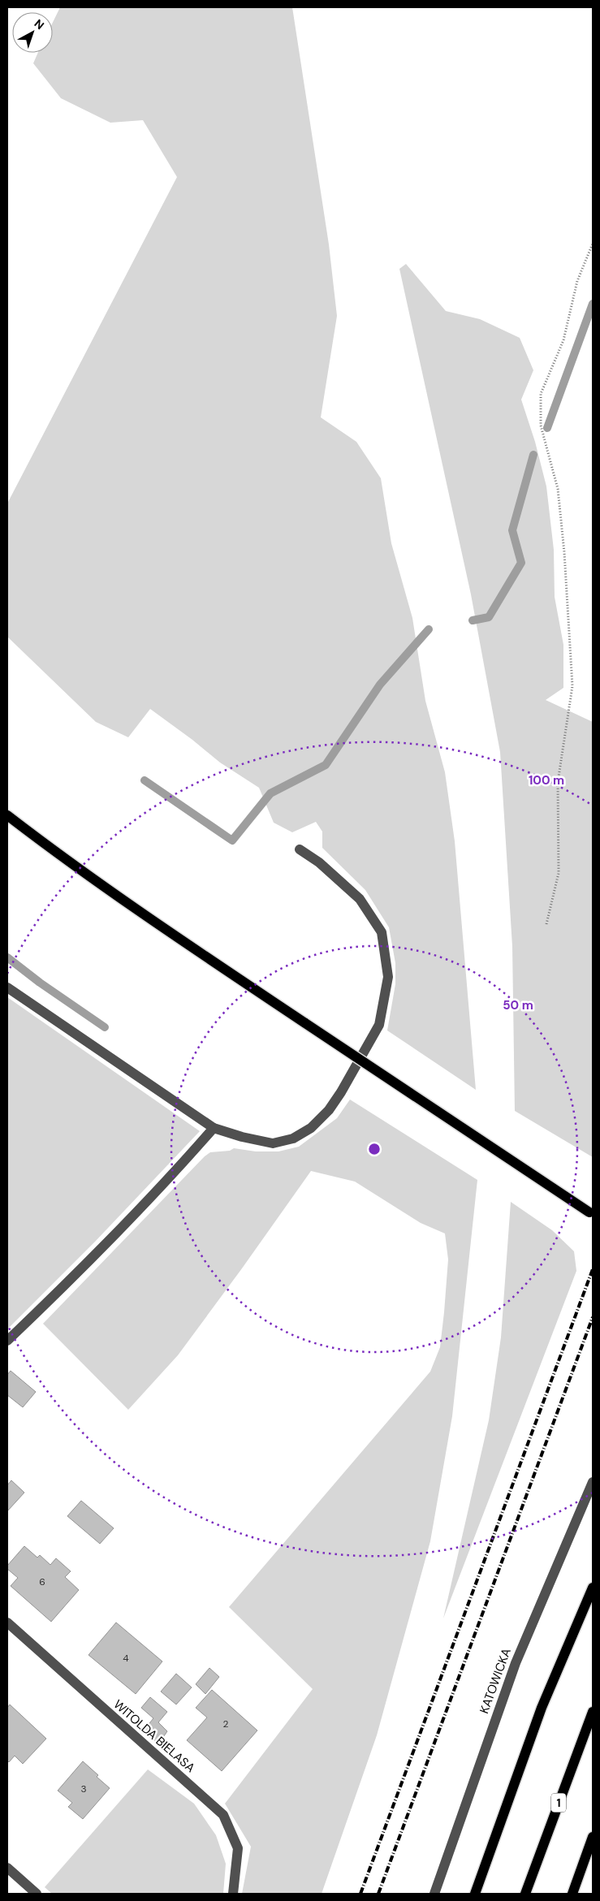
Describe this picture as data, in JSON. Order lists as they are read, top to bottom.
{
  "streets": {
    "main road": ["1"],
    "street": ["KATOWICKA", "WITOLDA BIELASA"]
  },
  "house_numbers": [
    "6",
    "4",
    "2",
    "3"
  ],
  "north": "top right",
  "rings": ["100 m", "50 m"]
}
